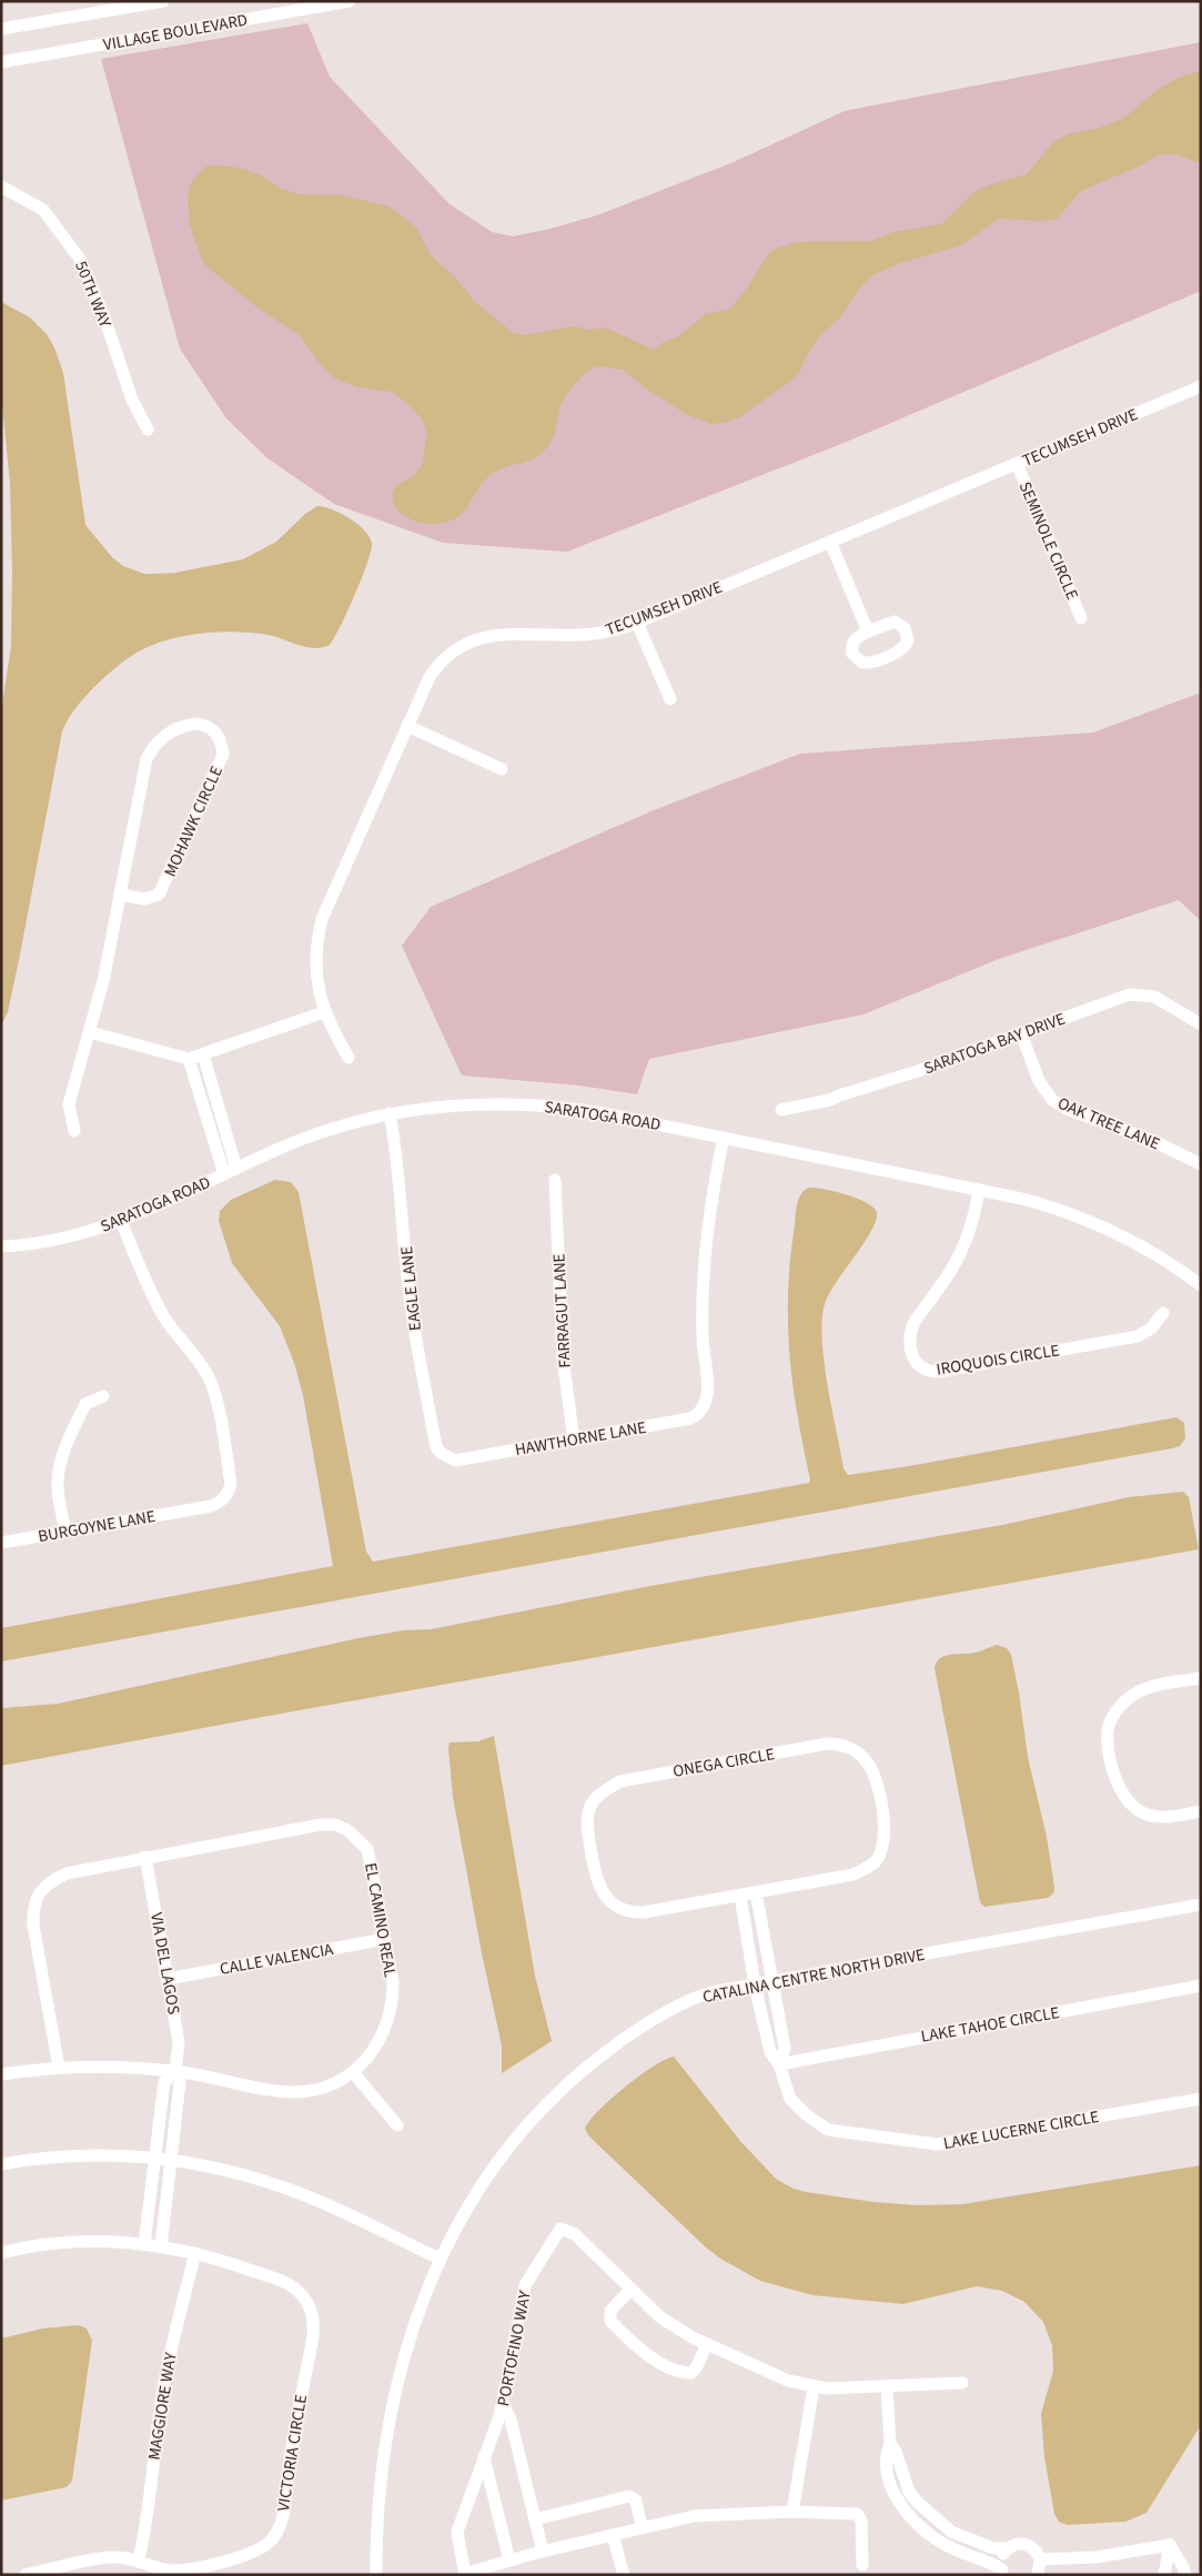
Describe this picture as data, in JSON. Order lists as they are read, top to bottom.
{
  "streets": {
    "street": [
      "VILLAGE BOULEVARD",
      "50TH WAY",
      "TECUMSEH DRIVE",
      "SEMINOLE CIRCLE",
      "MOHAWK CIRCLE",
      "SARATOGA BAY DRIVE",
      "SARATOGA ROAD",
      "OAK TREE LANE",
      "EAGLE LANE",
      "FARRAGUT LANE",
      "IROQUOIS CIRCLE",
      "HAWTHORNE LANE",
      "BURGOYNE LANE",
      "ONEGA CIRCLE",
      "EL CAMINO REAL",
      "CALLE VALENCIA",
      "VIA DEL LAGOS",
      "CATALINA CENTRE NORTH DRIVE",
      "LAKE TAHOE CIRCLE",
      "LAKE LUCERNE CIRCLE",
      "PORTOFINO WAY",
      "MAGGIORE WAY",
      "VICTORIA CIRCLE"
    ]
  },
  "crossings": [
    ["TECUMSEH DRIVE", "SEMINOLE CIRCLE"],
    ["SARATOGA BAY DRIVE", "OAK TREE LANE"],
    ["SARATOGA ROAD", "EAGLE LANE"],
    ["SARATOGA ROAD", "IROQUOIS CIRCLE"],
    ["SARATOGA ROAD", "HAWTHORNE LANE"],
    ["SARATOGA ROAD", "BURGOYNE LANE"],
    ["EAGLE LANE", "HAWTHORNE LANE"],
    ["FARRAGUT LANE", "HAWTHORNE LANE"],
    ["EL CAMINO REAL", "CALLE VALENCIA"],
    ["EL CAMINO REAL", "VIA DEL LAGOS"],
    ["CALLE VALENCIA", "VIA DEL LAGOS"],
    ["CATALINA CENTRE NORTH DRIVE", "LAKE LUCERNE CIRCLE"],
    ["LAKE TAHOE CIRCLE", "LAKE LUCERNE CIRCLE"],
    ["MAGGIORE WAY", "VICTORIA CIRCLE"]
  ]
}
